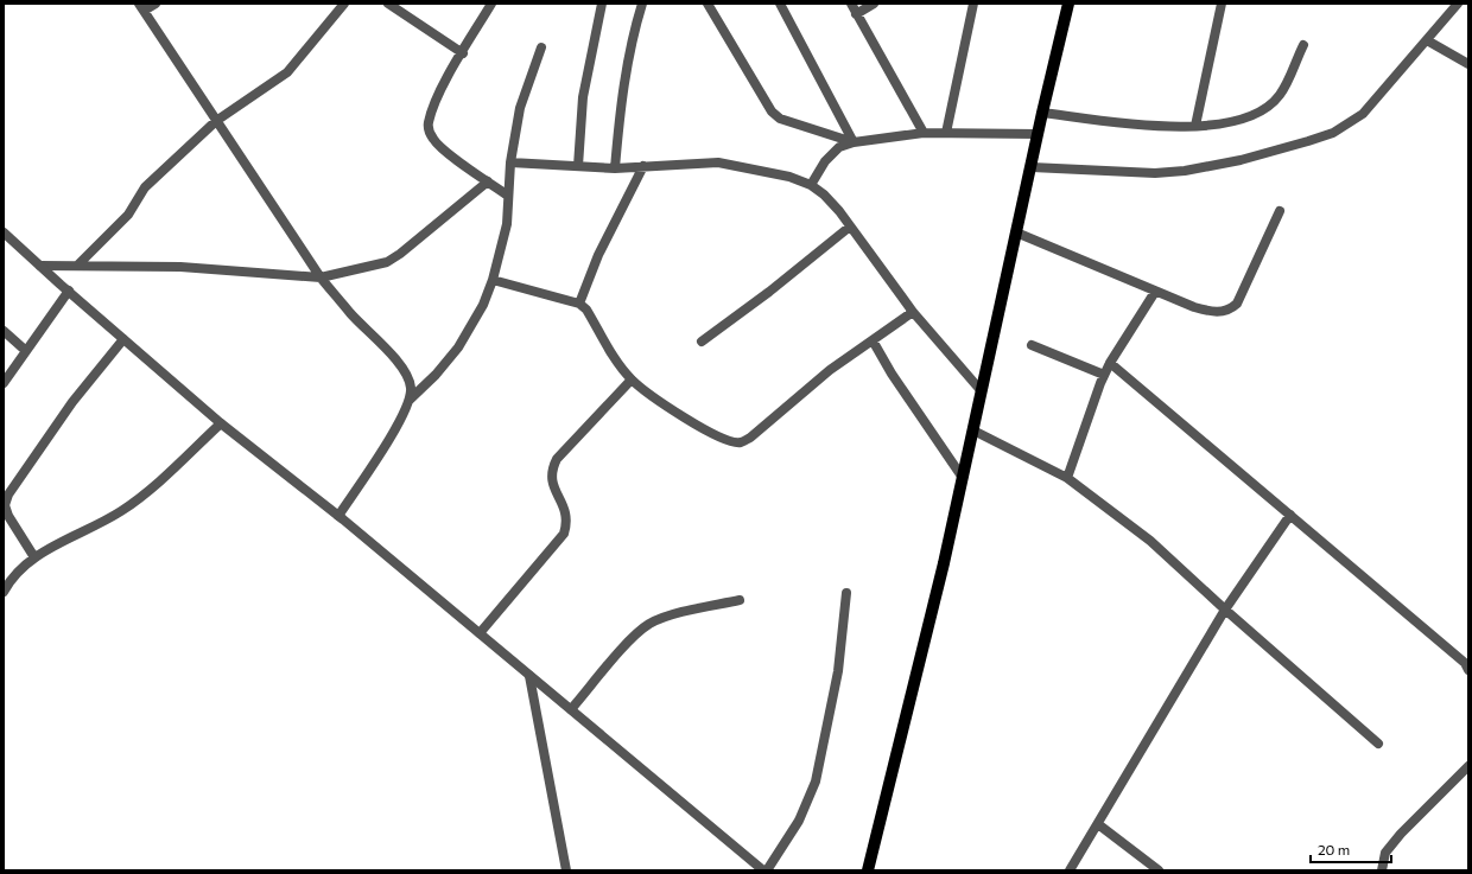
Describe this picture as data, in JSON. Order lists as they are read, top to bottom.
{
  "scale_bar": "20 m"
}
